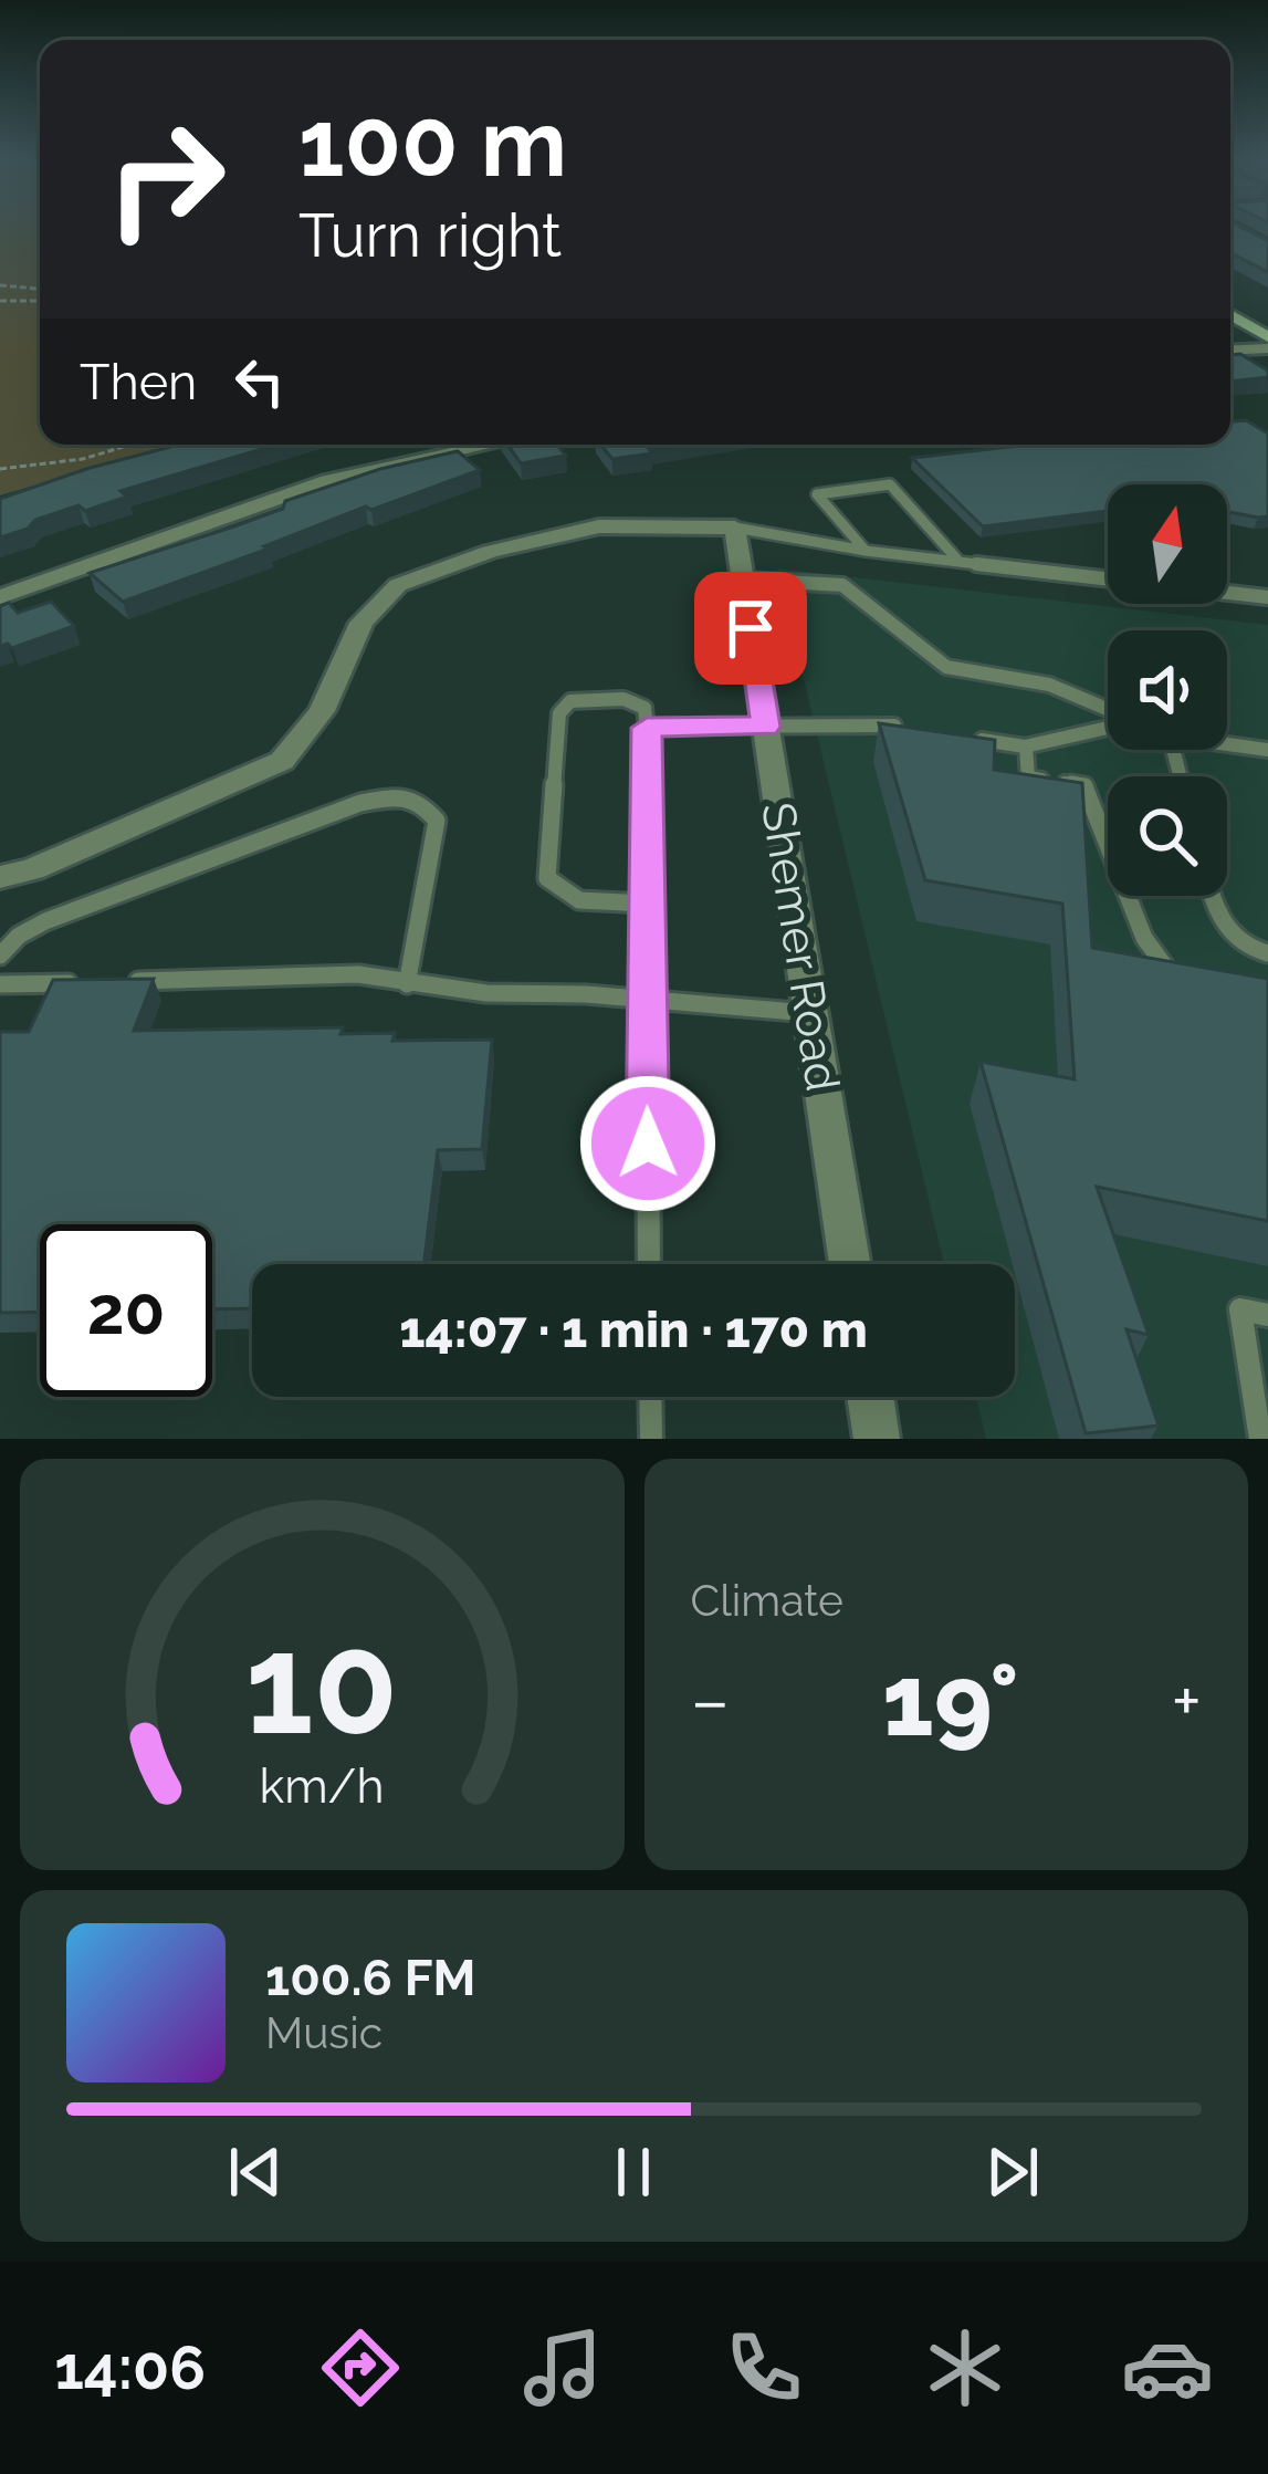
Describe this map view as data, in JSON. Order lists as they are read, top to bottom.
{
  "streets": {
    "street": ["Shemer Road"]
  },
  "north": "top",
  "page": {
    "turn": ["100 m", "Turn right"],
    "then": "Then",
    "limit": "20",
    "trip": "14:07 · 1 min · 170 m",
    "tile": "Climate",
    "heat": ["−", "19°", "+"],
    "song": ["100.6 FM", "Music"],
    "tabs": "14:06",
    "gauge": ["10", "km/h"]
  }
}
